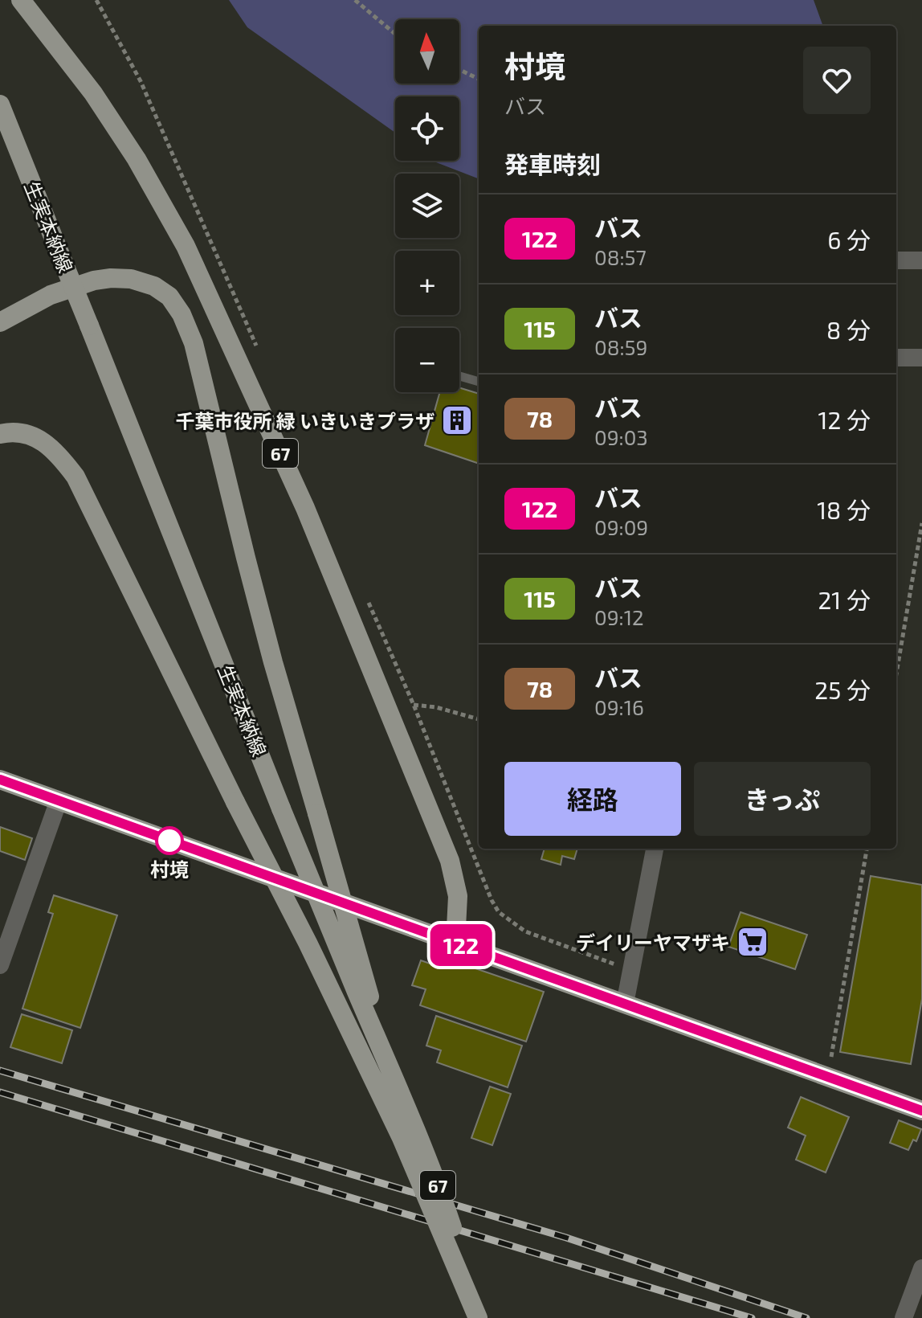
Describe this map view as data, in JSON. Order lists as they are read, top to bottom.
{
  "streets": {
    "main road": ["生実本納線", "67"]
  },
  "places": {
    "building": ["千葉市役所 緑 いきいきプラザ"],
    "other": ["村境"],
    "supermarket": ["デイリーヤマザキ"]
  },
  "lines": ["bus line 122"],
  "north": "top",
  "page": {
    "on_map": "122",
    "map_buttons": ["+", "−"],
    "heading": [
      ["村境", "バス"],
      "発車時刻"
    ],
    "list": [
      {
        "mark": "122",
        "name": "バス",
        "note": "08:57",
        "value": "6 分"
      },
      {
        "mark": "115",
        "name": "バス",
        "note": "08:59",
        "value": "8 分"
      },
      {
        "mark": "78",
        "name": "バス",
        "note": "09:03",
        "value": "12 分"
      },
      {
        "mark": "122",
        "name": "バス",
        "note": "09:09",
        "value": "18 分"
      },
      {
        "mark": "115",
        "name": "バス",
        "note": "09:12",
        "value": "21 分"
      },
      {
        "mark": "78",
        "name": "バス",
        "note": "09:16",
        "value": "25 分"
      }
    ],
    "buttons": ["経路", "きっぷ"]
  }
}
